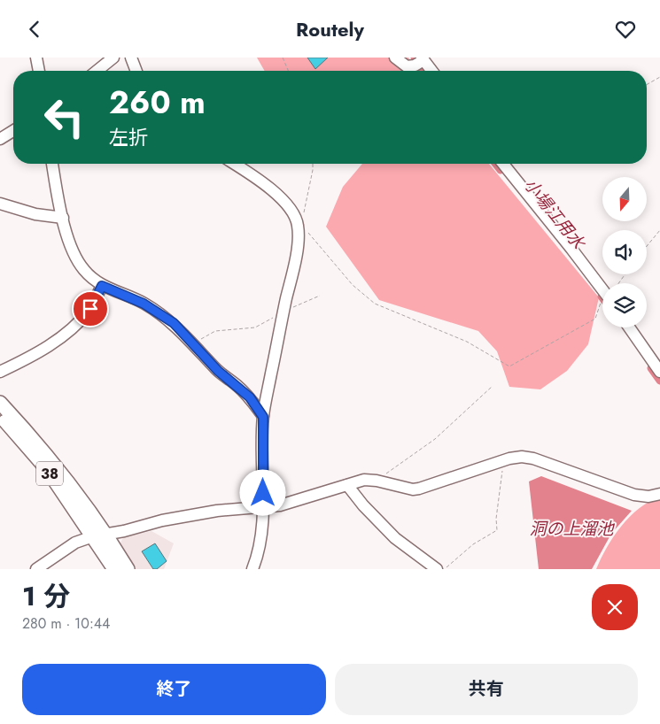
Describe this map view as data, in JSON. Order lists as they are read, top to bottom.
{
  "streets": {
    "main road": ["38"]
  },
  "water": ["小場江用水", "洞の上溜池"],
  "north": "bottom",
  "page": {
    "header": "Routely",
    "turn": ["260 m", "左折"],
    "heading": ["1 分", "280 m · 10:44"],
    "buttons": ["終了", "共有"]
  }
}
